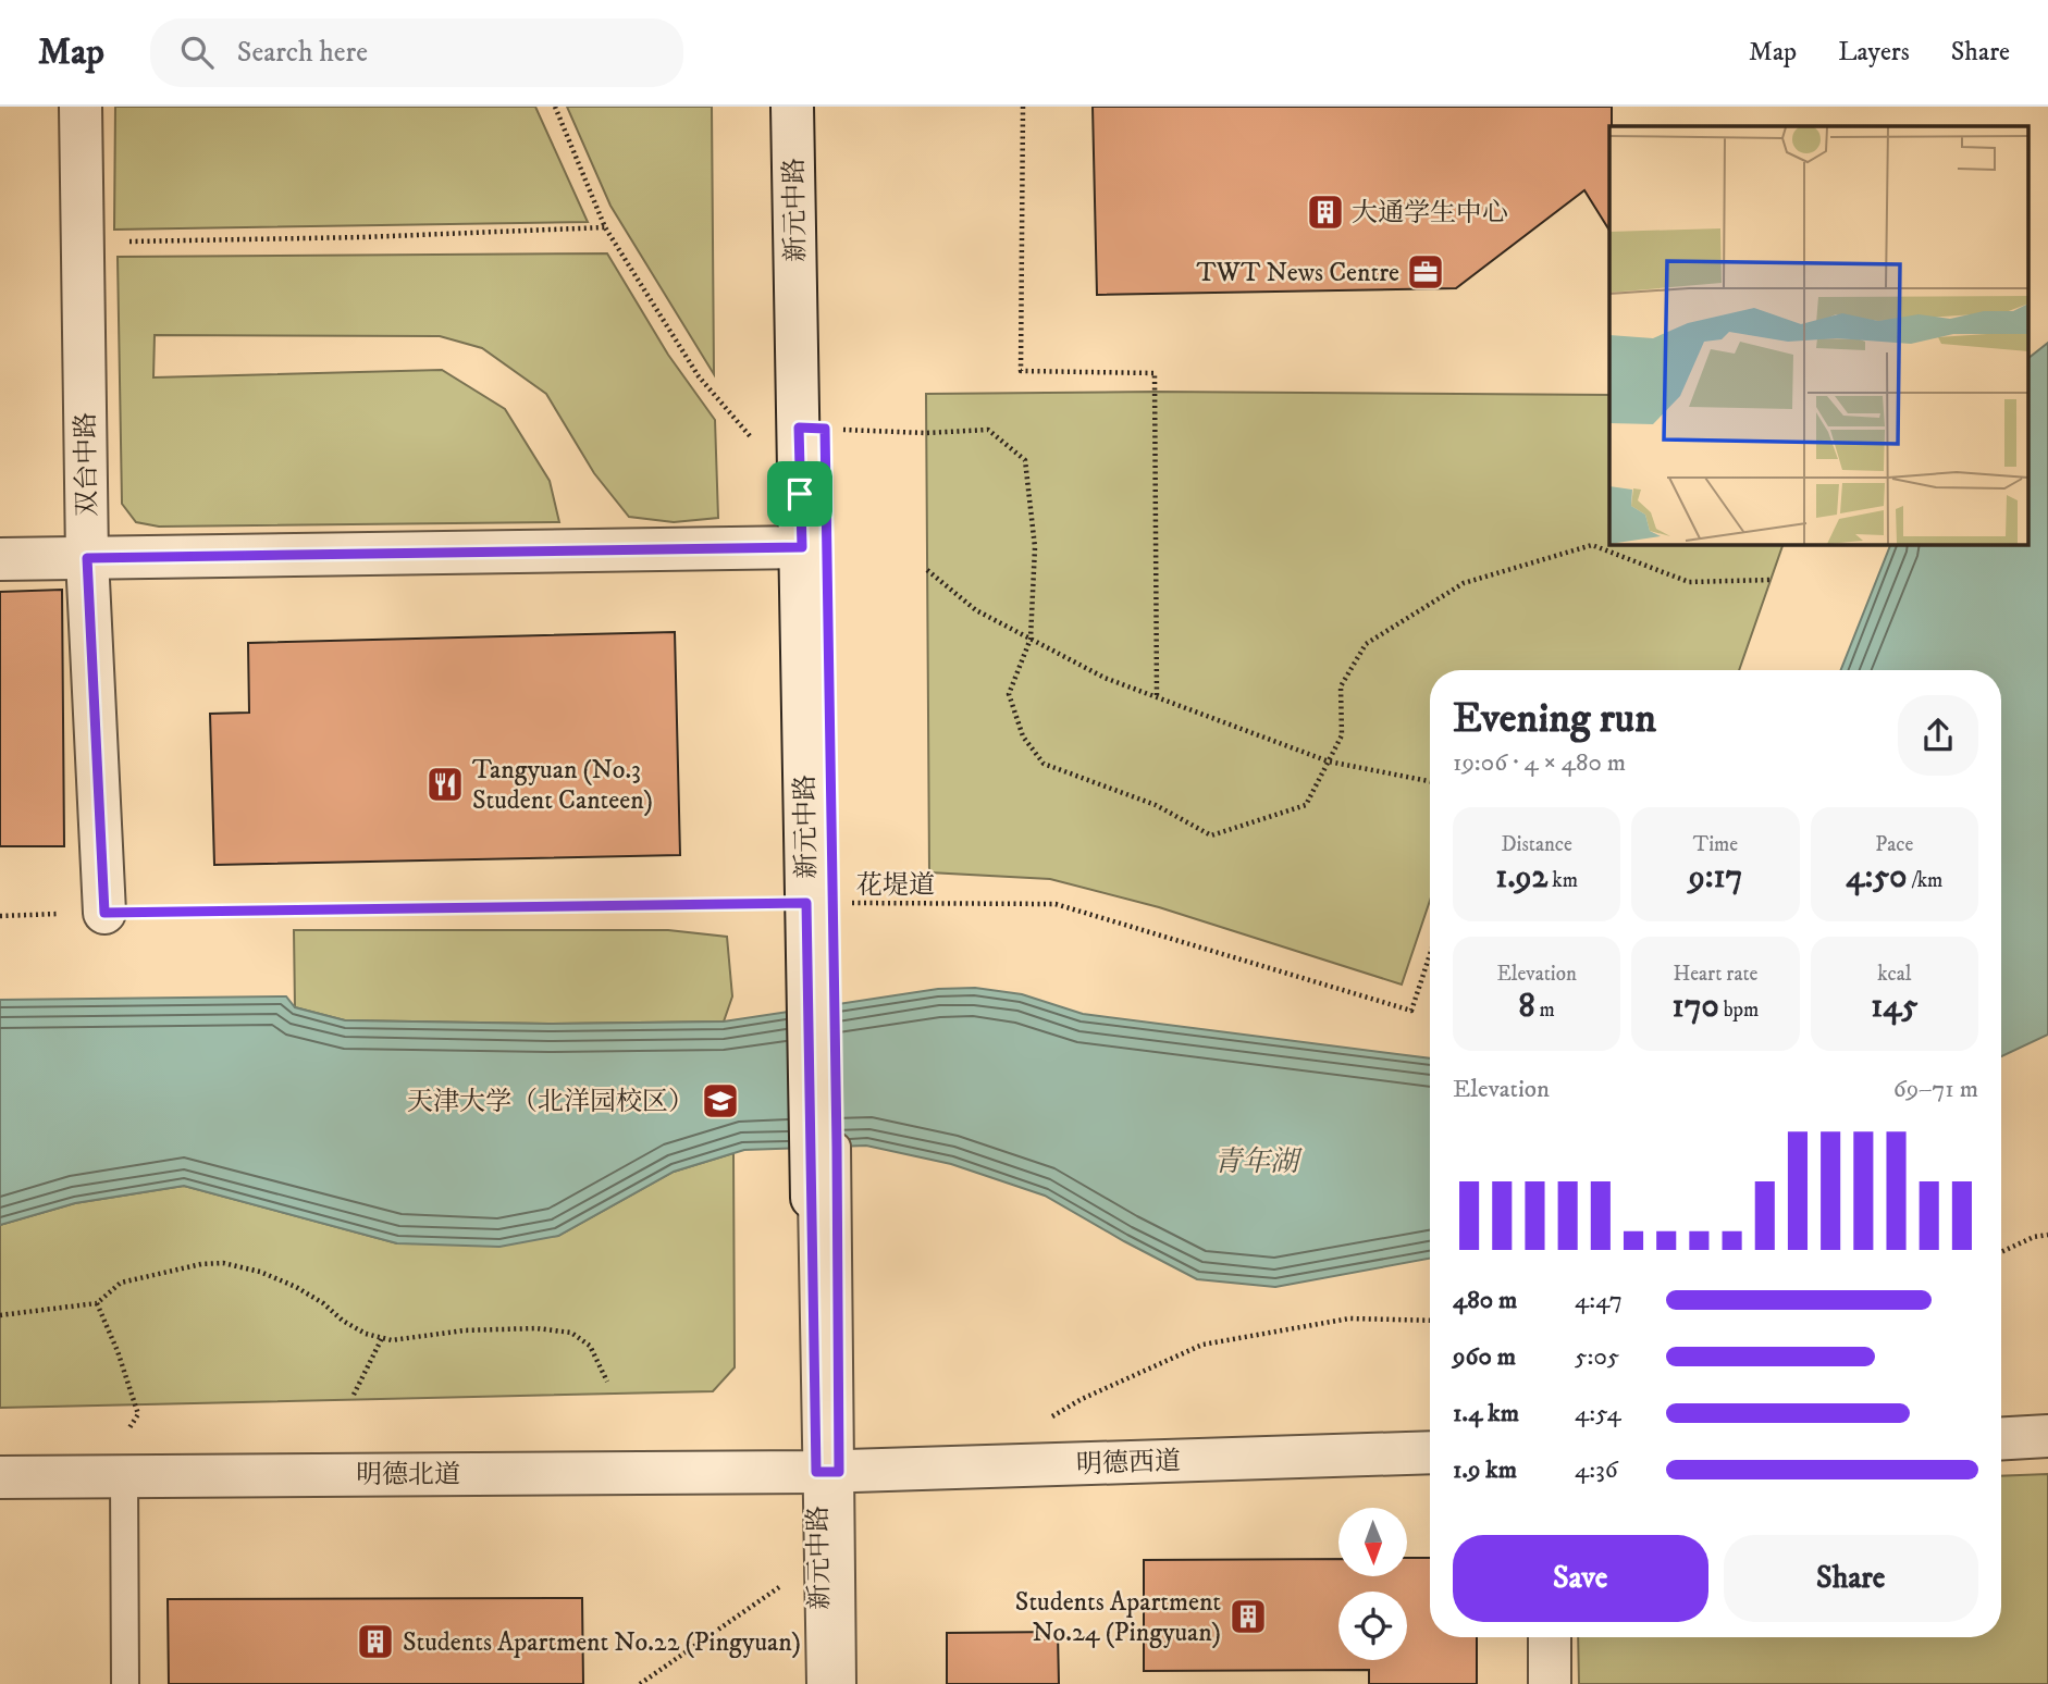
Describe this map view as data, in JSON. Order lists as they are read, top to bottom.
{
  "streets": {
    "street": [
      "新元中路",
      "双台中路",
      "明德西道",
      "明德北道"
    ],
    "path": ["花堤道"]
  },
  "crossings": [
    ["新元中路", "花堤道"],
    ["新元中路", "明德西道"],
    ["新元中路", "明德北道"],
    ["双台中路", "花堤道"],
    ["明德西道", "明德北道"]
  ],
  "water": ["青年湖"],
  "places": {
    "building": ["大通学生中心", "Students Apartment No.24 (Pingyuan)", "Students Apartment No.22 (Pingyuan)"],
    "office": ["TWT News Centre"],
    "restaurant": ["Tangyuan (No.3 Student Canteen)"],
    "school or university": ["天津大学（北洋园校区）"]
  },
  "north": "bottom",
  "page": {
    "header": "Map",
    "search": "Search here",
    "nav": ["Map", "Layers", "Share"],
    "heading": ["Evening run", "19:06 · 4 × 480 m"],
    "stats": [
      ["Distance", "1.92 km"],
      ["Time", "9:17"],
      ["Pace", "4:50 /km"],
      ["Elevation", "8 m"],
      ["Heart rate", "170 bpm"],
      ["kcal", "145"]
    ],
    "chart": ["Elevation", "69–71 m"],
    "list": [
      {
        "name": "480 m",
        "note": "4:47"
      },
      {
        "name": "960 m",
        "note": "5:05"
      },
      {
        "name": "1.4 km",
        "note": "4:54"
      },
      {
        "name": "1.9 km",
        "note": "4:36"
      }
    ],
    "buttons": ["Save", "Share"]
  }
}
